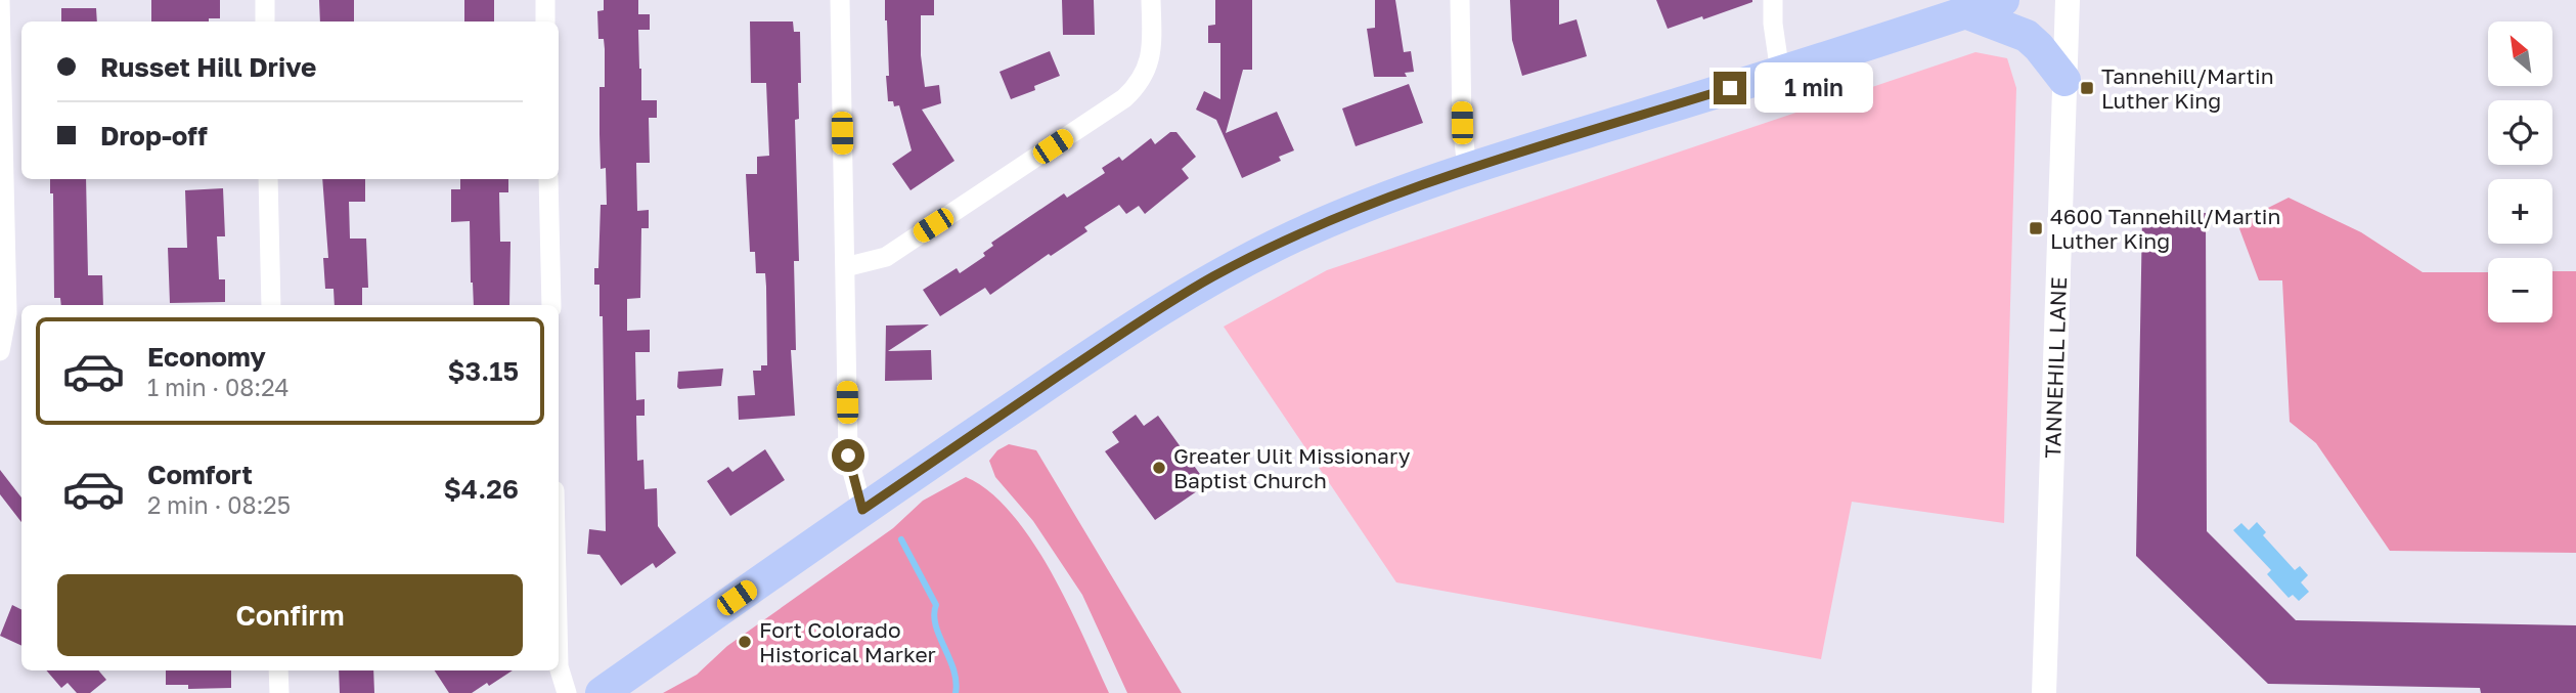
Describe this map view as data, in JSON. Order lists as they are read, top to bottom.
{
  "streets": {
    "street": ["TANNEHILL LANE"]
  },
  "places": {
    "transit": ["Tannehill/Martin Luther King", "4600 Tannehill/Martin Luther King"],
    "other": ["Greater Ulit Missionary Baptist Church", "Fort Colorado Historical Marker"]
  },
  "north": "top left",
  "page": {
    "map_buttons": ["+", "−"],
    "banner": ["Russet Hill Drive", "Drop-off"],
    "bubble": "1 min",
    "list": [
      {
        "name": "Economy",
        "note": "1 min · 08:24",
        "value": "$3.15"
      },
      {
        "name": "Comfort",
        "note": "2 min · 08:25",
        "value": "$4.26"
      }
    ],
    "buttons": "Confirm"
  }
}
